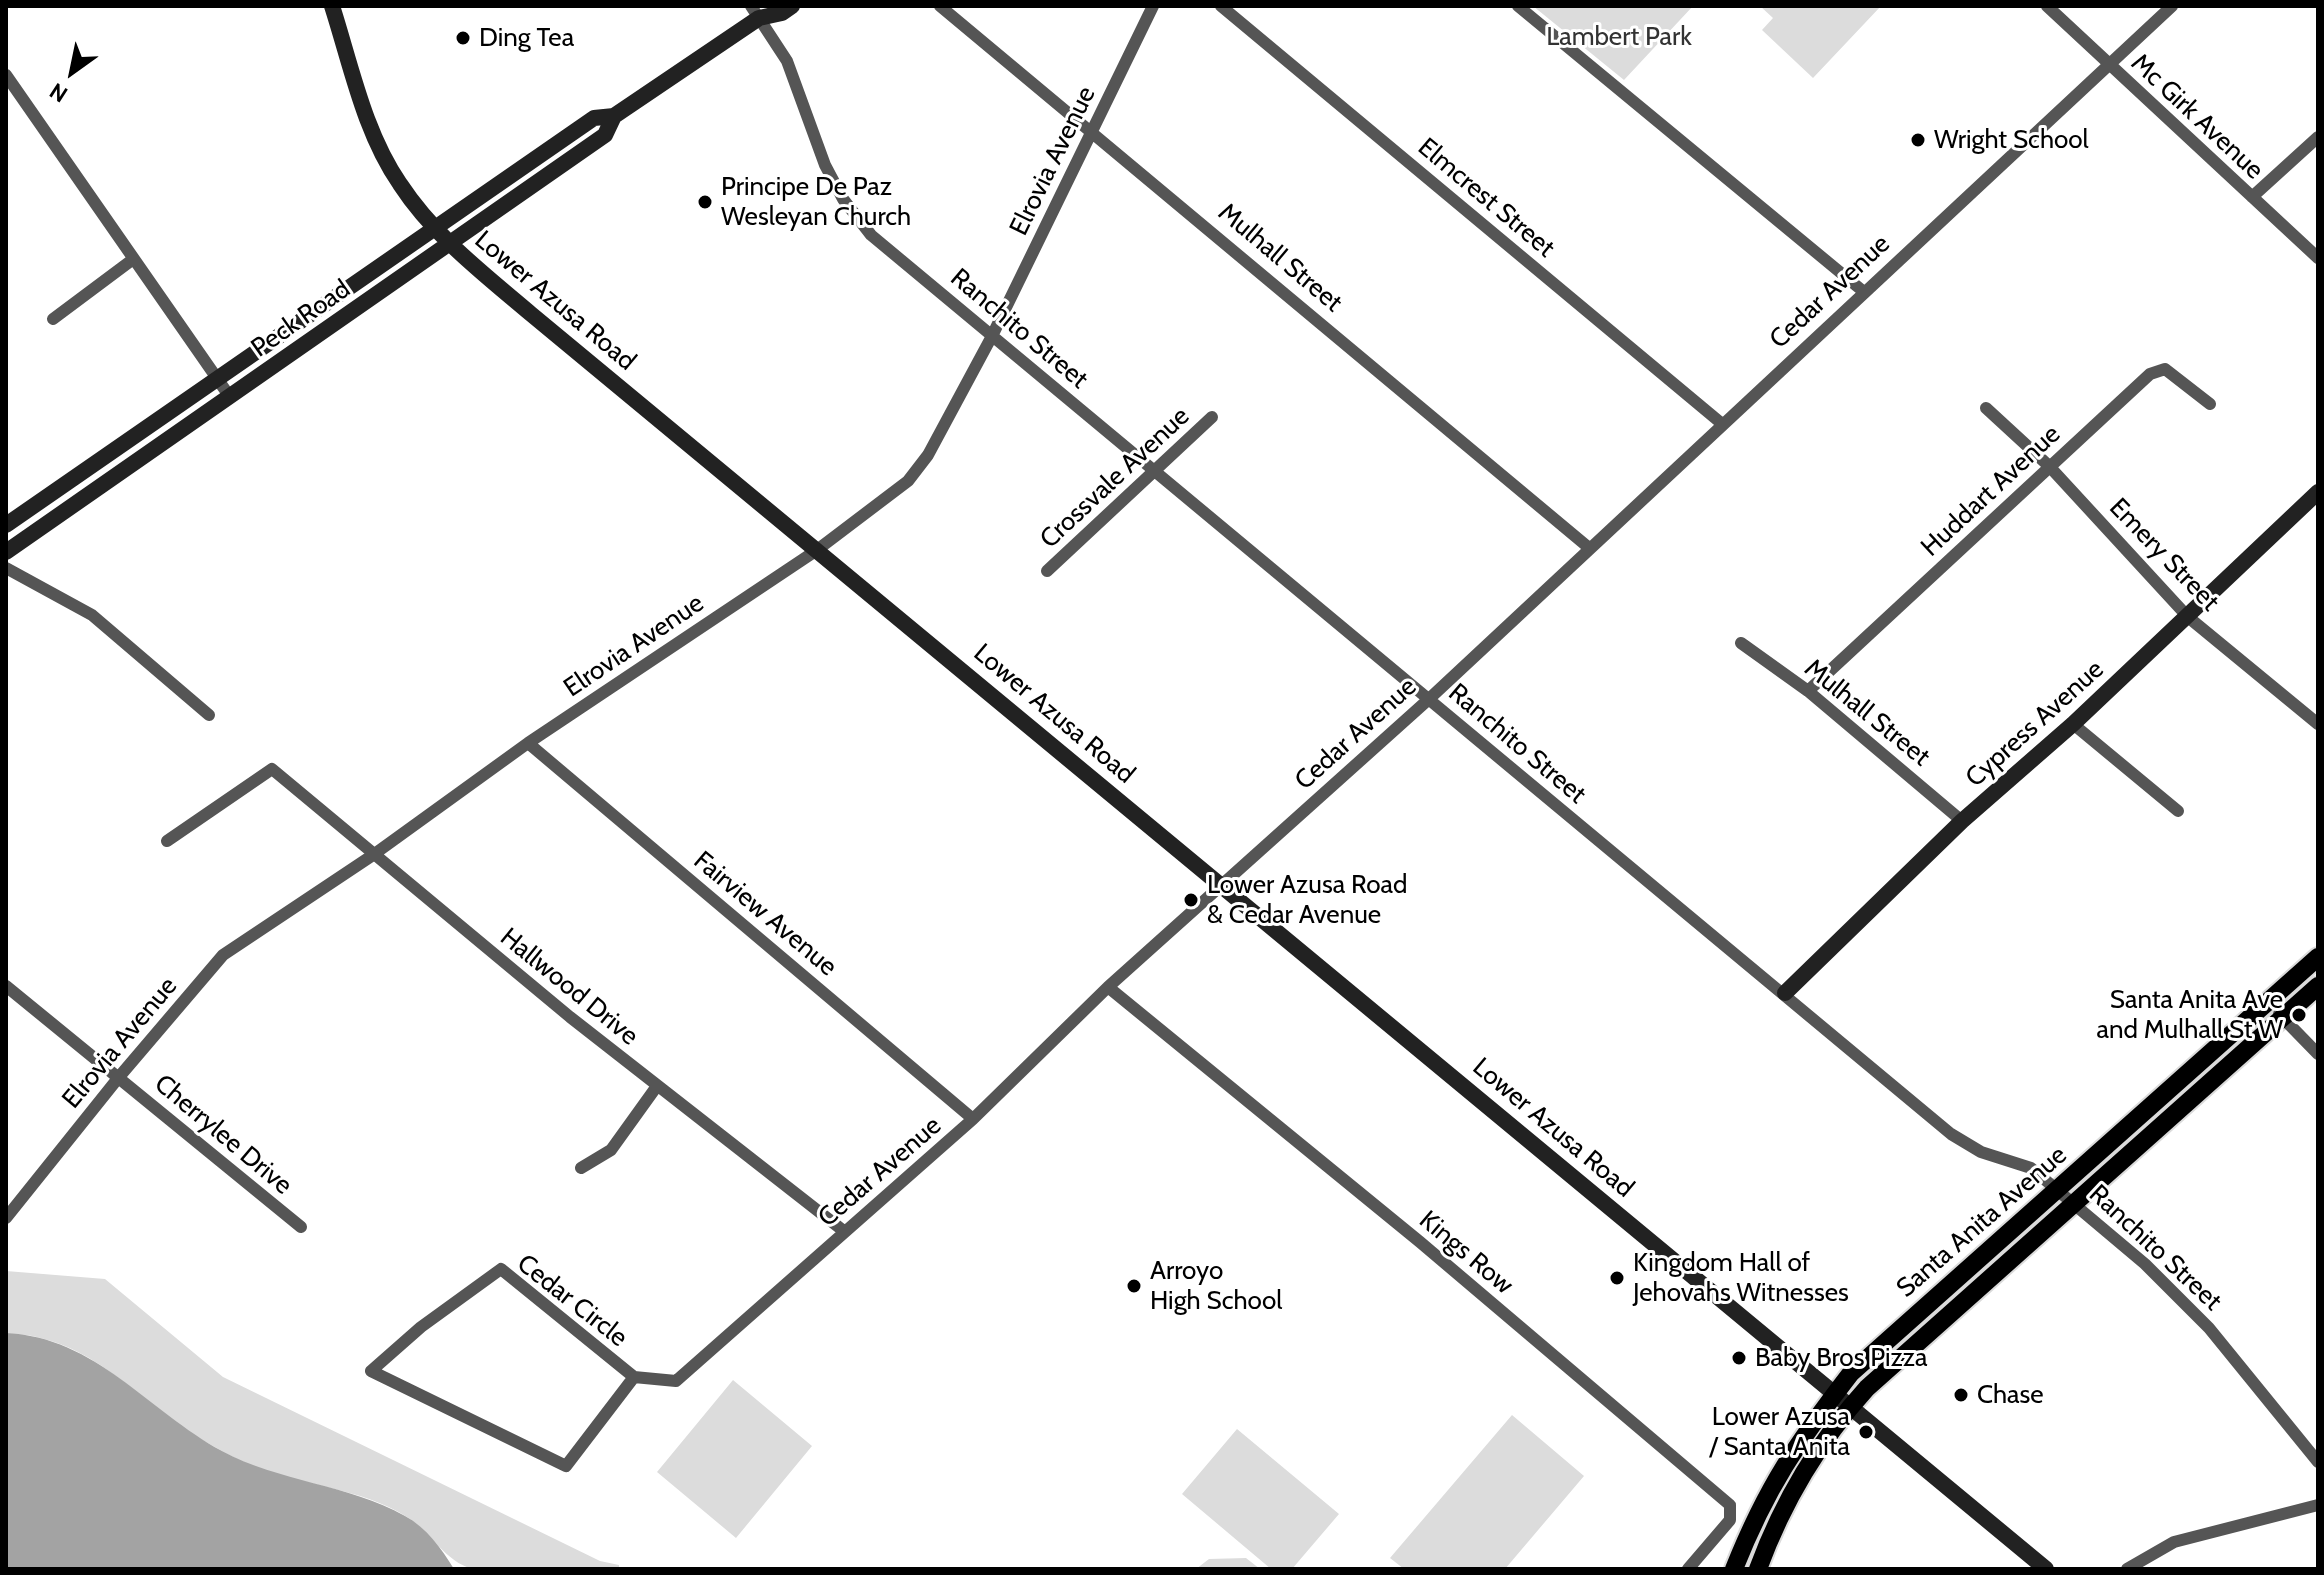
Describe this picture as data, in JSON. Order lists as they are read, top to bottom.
{
  "streets": {
    "main road": [
      "Lower Azusa Road",
      "Peck Road",
      "Cypress Avenue",
      "Santa Anita Avenue"
    ],
    "street": [
      "Mc Girk Avenue",
      "Elrovia Avenue",
      "Elmcrest Street",
      "Mulhall Street",
      "Cedar Avenue",
      "Ranchito Street",
      "Crossvale Avenue",
      "Huddart Avenue",
      "Emery Street",
      "Fairview Avenue",
      "Hallwood Drive",
      "Cherrylee Drive",
      "Kings Row",
      "Cedar Circle"
    ]
  },
  "crossings": [
    ["Mc Girk Avenue", "Cedar Avenue"],
    ["Elrovia Avenue", "Mulhall Street"],
    ["Elrovia Avenue", "Lower Azusa Road"],
    ["Elrovia Avenue", "Ranchito Street"],
    ["Elrovia Avenue", "Fairview Avenue"],
    ["Elrovia Avenue", "Hallwood Drive"],
    ["Elrovia Avenue", "Cherrylee Drive"],
    ["Elmcrest Street", "Cedar Avenue"],
    ["Mulhall Street", "Cedar Avenue"],
    ["Mulhall Street", "Huddart Avenue"],
    ["Mulhall Street", "Cypress Avenue"],
    ["Cedar Avenue", "Lower Azusa Road"],
    ["Cedar Avenue", "Ranchito Street"],
    ["Cedar Avenue", "Fairview Avenue"],
    ["Cedar Avenue", "Hallwood Drive"],
    ["Cedar Avenue", "Kings Row"],
    ["Cedar Avenue", "Cedar Circle"],
    ["Lower Azusa Road", "Peck Road"],
    ["Lower Azusa Road", "Santa Anita Avenue"],
    ["Peck Road", "Ranchito Street"],
    ["Ranchito Street", "Crossvale Avenue"],
    ["Ranchito Street", "Cypress Avenue"],
    ["Ranchito Street", "Santa Anita Avenue"],
    ["Huddart Avenue", "Emery Street"],
    ["Emery Street", "Cypress Avenue"]
  ],
  "parks": ["Lambert Park"],
  "places": [
    "Ding Tea",
    "Wright School",
    "Principe De Paz Wesleyan Church",
    "Lower Azusa Road & Cedar Avenue",
    "Santa Anita Ave and Mulhall St W",
    "Kingdom Hall of Jehovahs Witnesses",
    "Arroyo High School",
    "Baby Bros Pizza",
    "Chase",
    "Lower Azusa / Santa Anita"
  ],
  "north": "bottom left"
}
